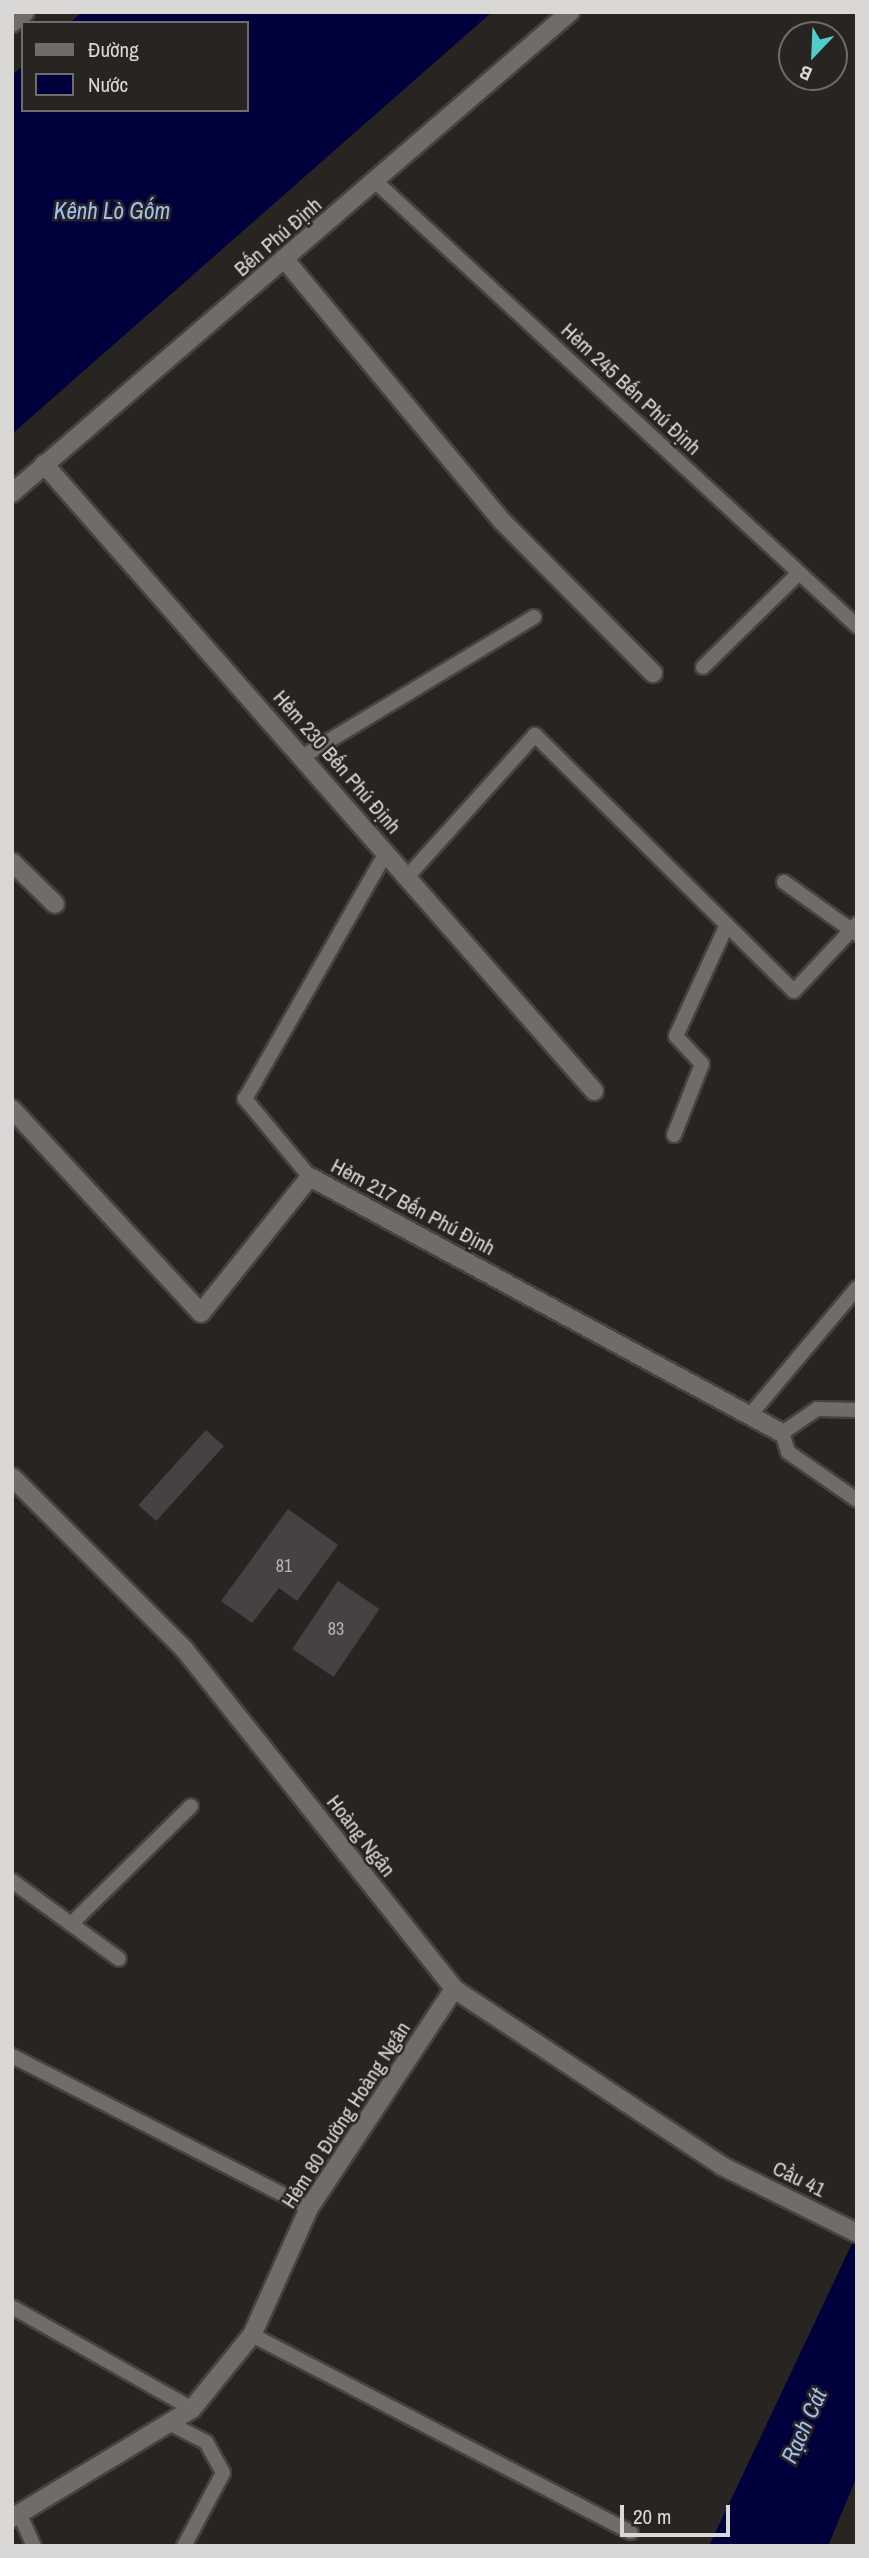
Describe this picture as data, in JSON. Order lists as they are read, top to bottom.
{
  "streets": {
    "street": [
      "Bến Phú Định",
      "Hẻm 230 Bến Phú Định",
      "Hẻm 217 Bến Phú Định",
      "Hoàng Ngân",
      "Hẻm 80 Đường Hoàng Ngân",
      "Cầu 41"
    ],
    "lane": ["Hẻm 245 Bến Phú Định"]
  },
  "crossings": [
    ["Bến Phú Định", "Hẻm 245 Bến Phú Định"],
    ["Bến Phú Định", "Hẻm 230 Bến Phú Định"],
    ["Hoàng Ngân", "Hẻm 80 Đường Hoàng Ngân"],
    ["Hoàng Ngân", "Cầu 41"]
  ],
  "water": ["Kênh Lò Gốm", "Rạch Cát"],
  "house_numbers": ["81", "83"],
  "legend": ["Đường", "Nước"],
  "scale_bar": "20 m",
  "north": "bottom left"
}
